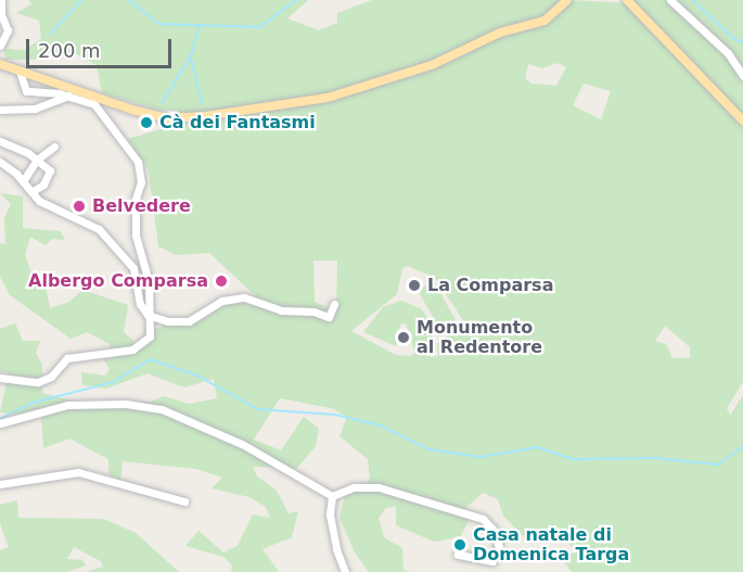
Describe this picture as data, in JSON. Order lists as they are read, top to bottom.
{
  "places": [
    "Cà dei Fantasmi",
    "Belvedere",
    "Albergo Comparsa",
    "La Comparsa",
    "Monumento al Redentore",
    "Casa natale di Domenica Targa"
  ],
  "scale_bar": "200 m"
}
